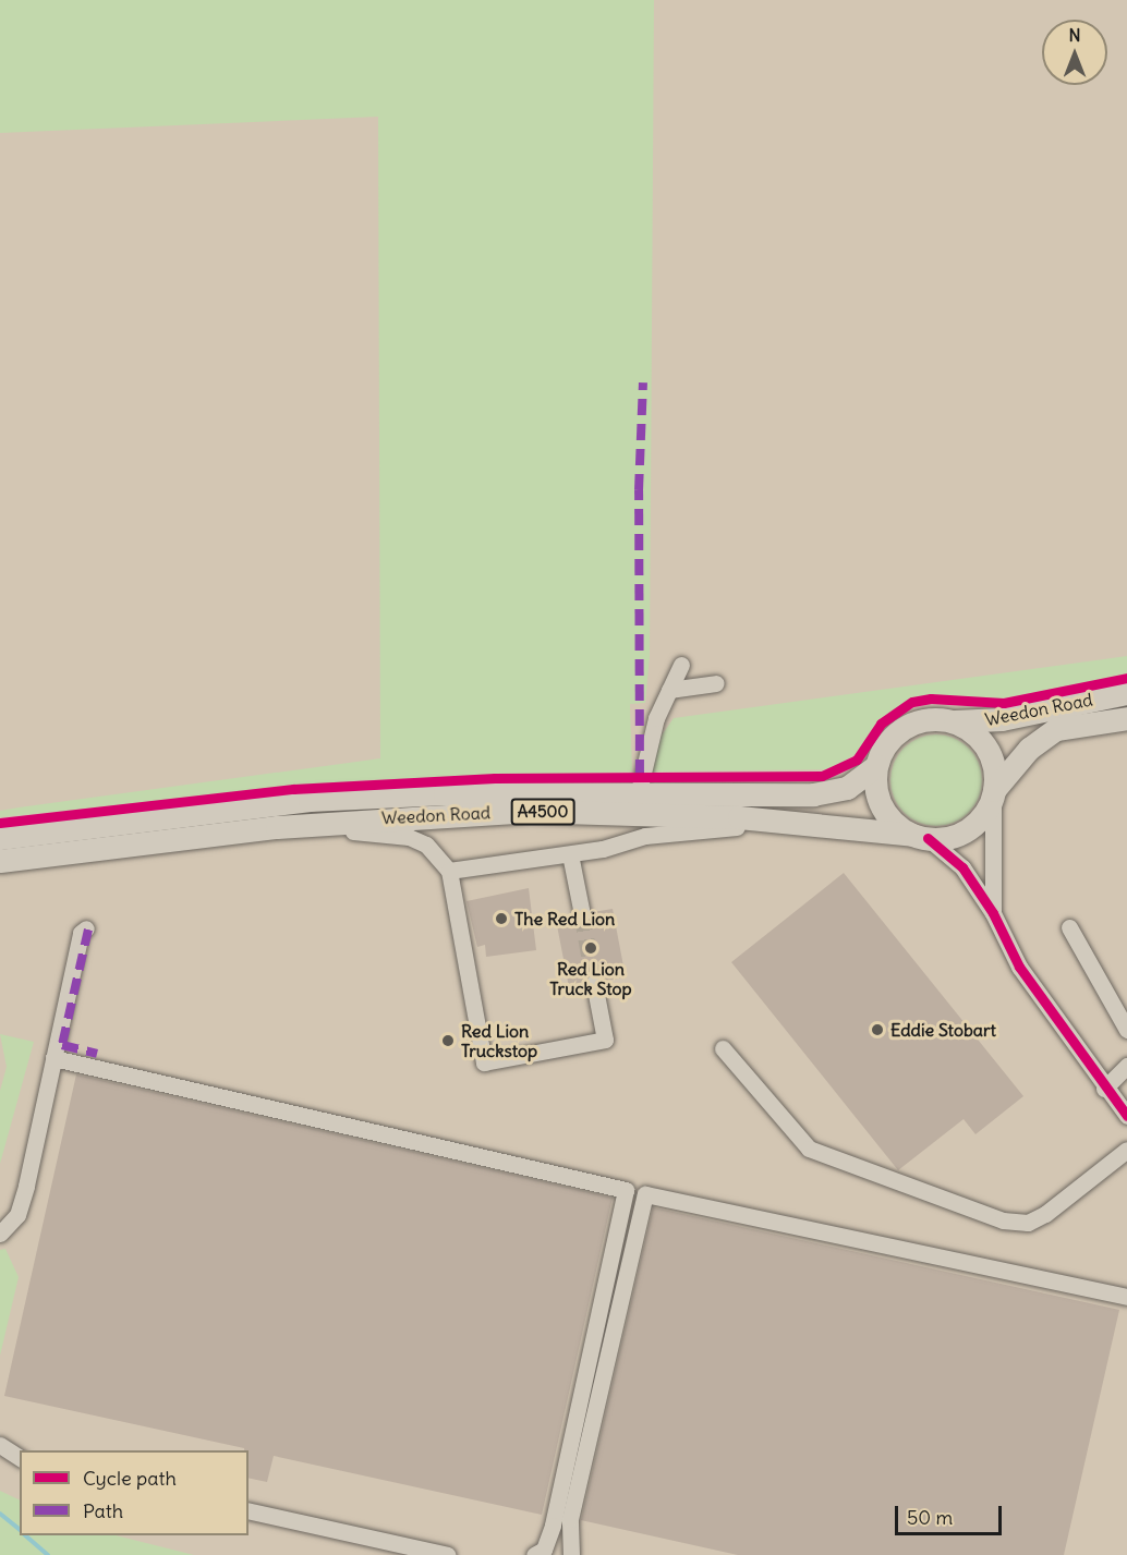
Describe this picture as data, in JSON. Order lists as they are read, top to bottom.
{
  "streets": {
    "highway": ["Weedon Road", "A4500"]
  },
  "crossings": [
    ["Weedon Road", "A4500"]
  ],
  "places": [
    "The Red Lion",
    "Red Lion Truck Stop",
    "Eddie Stobart",
    "Red Lion Truckstop"
  ],
  "legend": ["Cycle path", "Path"],
  "scale_bar": "50 m",
  "north": "top"
}
